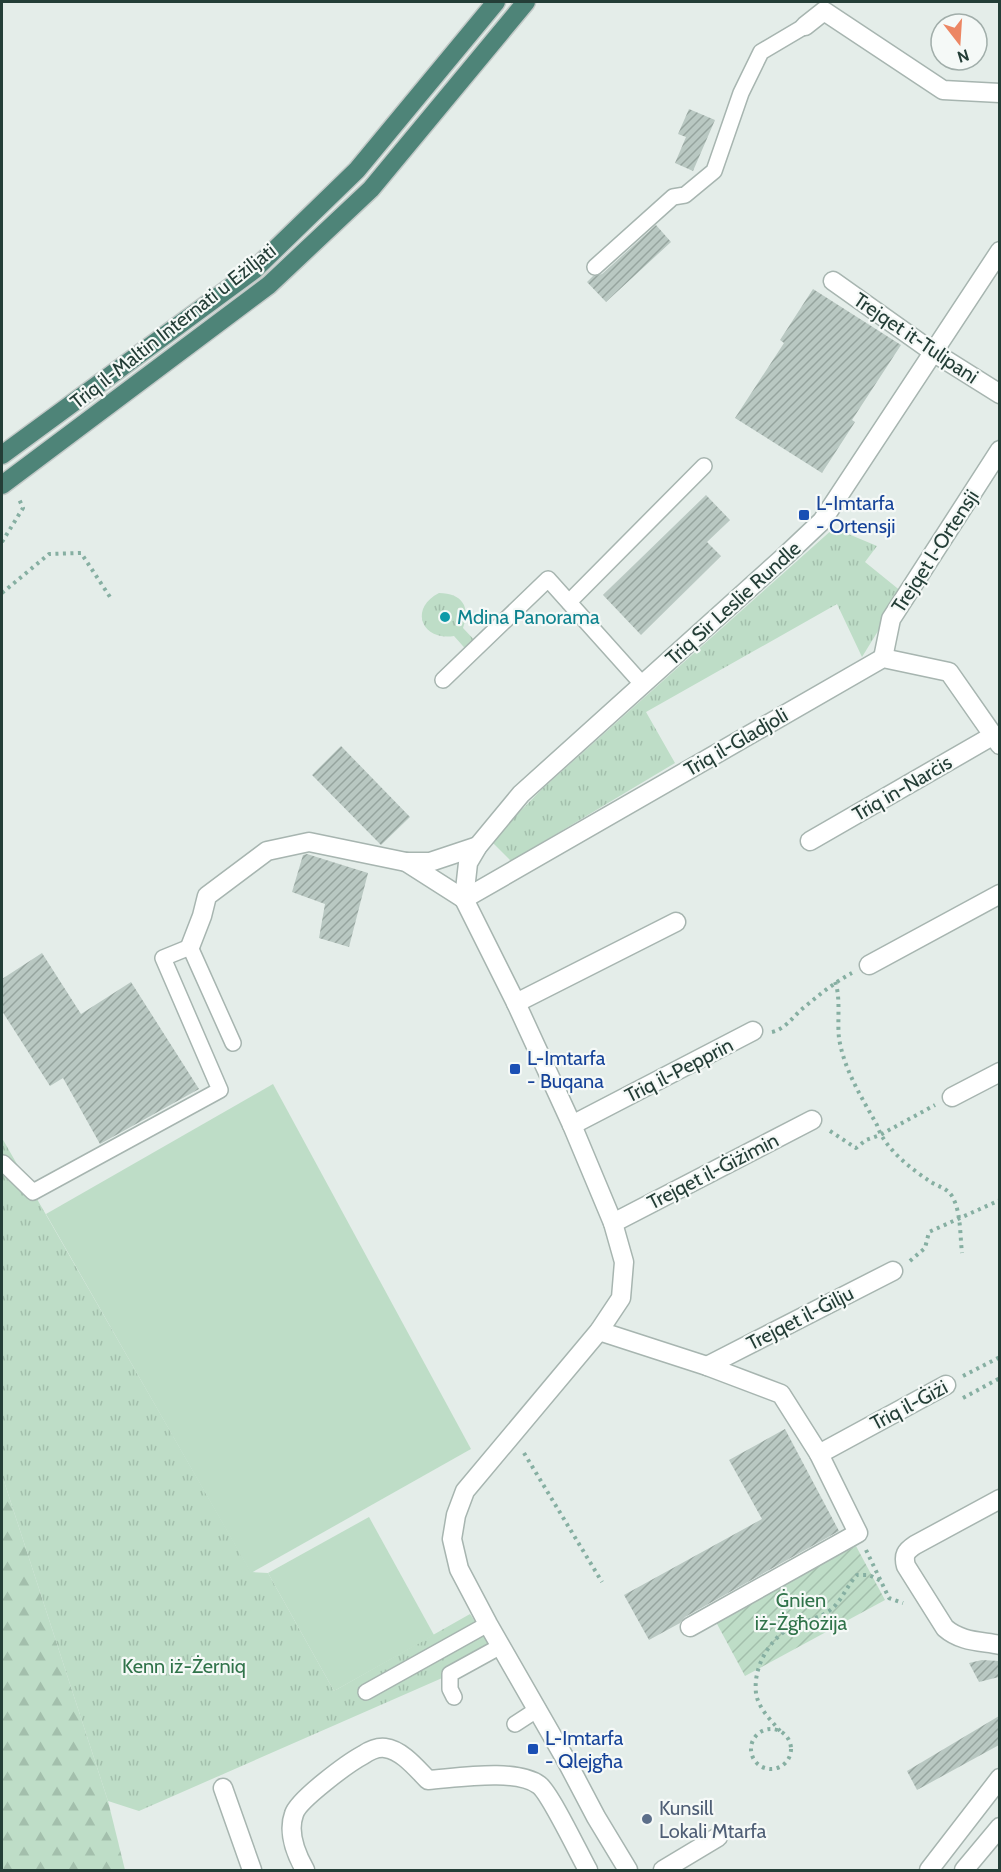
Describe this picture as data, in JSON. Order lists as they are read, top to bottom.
{
  "streets": {
    "highway": ["Triq il-Maltin Internati u Eżiljati"],
    "street": [
      "Trejqet it-Tulipani",
      "Trejqet l-Ortensji",
      "Triq Sir Leslie Rundle",
      "Triq il-Gladjoli",
      "Triq in-Narċis",
      "Triq il-Pepprin",
      "Trejqet il-Ġiżimin",
      "Trejqet il-Ġilju",
      "Triq il-Ġiżi"
    ]
  },
  "crossings": [
    ["Trejqet it-Tulipani", "Triq Sir Leslie Rundle"],
    ["Trejqet l-Ortensji", "Triq il-Gladjoli"],
    ["Triq Sir Leslie Rundle", "Triq il-Gladjoli"]
  ],
  "parks": ["Ġnien iż-Żgħożija", "Kenn iż-Żerniq"],
  "places": {
    "transit": ["L-Imtarfa - Ortensji", "L-Imtarfa - Buqana", "L-Imtarfa - Qlejgħa"],
    "other": ["Mdina Panorama", "Kunsill Lokali Mtarfa"]
  },
  "north": "bottom"
}
